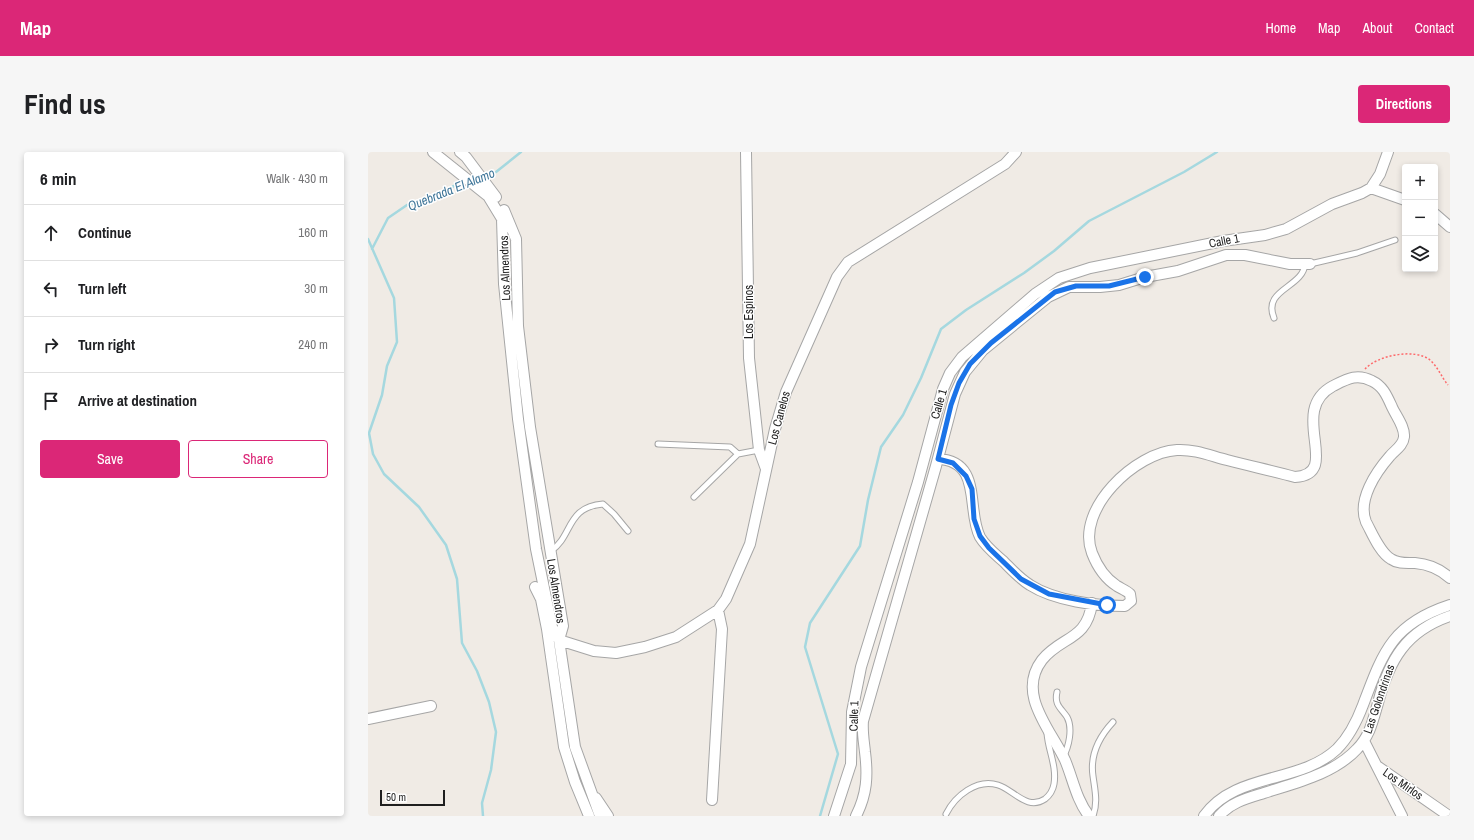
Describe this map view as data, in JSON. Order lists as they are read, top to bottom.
{
  "streets": {
    "street": [
      "Calle 1",
      "Los Almendros",
      "Los Espinos",
      "Los Canelos",
      "Las Golondrinas",
      "Los Mirlos"
    ]
  },
  "crossings": [
    ["Los Almendros", "Los Canelos"],
    ["Los Espinos", "Los Canelos"]
  ],
  "water": ["Quebrada El Alamo"],
  "scale_bar": "50 m",
  "page": {
    "header": "Map",
    "nav": [
      "Home",
      "Map",
      "About",
      "Contact"
    ],
    "title": "Find us",
    "buttons": [
      "Directions",
      ["Save", "Share"]
    ],
    "heading": ["6 min", "Walk · 430 m"],
    "map_buttons": ["+", "−"],
    "list": [
      ["Continue", "160 m"],
      ["Turn left", "30 m"],
      ["Turn right", "240 m"],
      "Arrive at destination"
    ],
    "scale": "50 m"
  }
}
